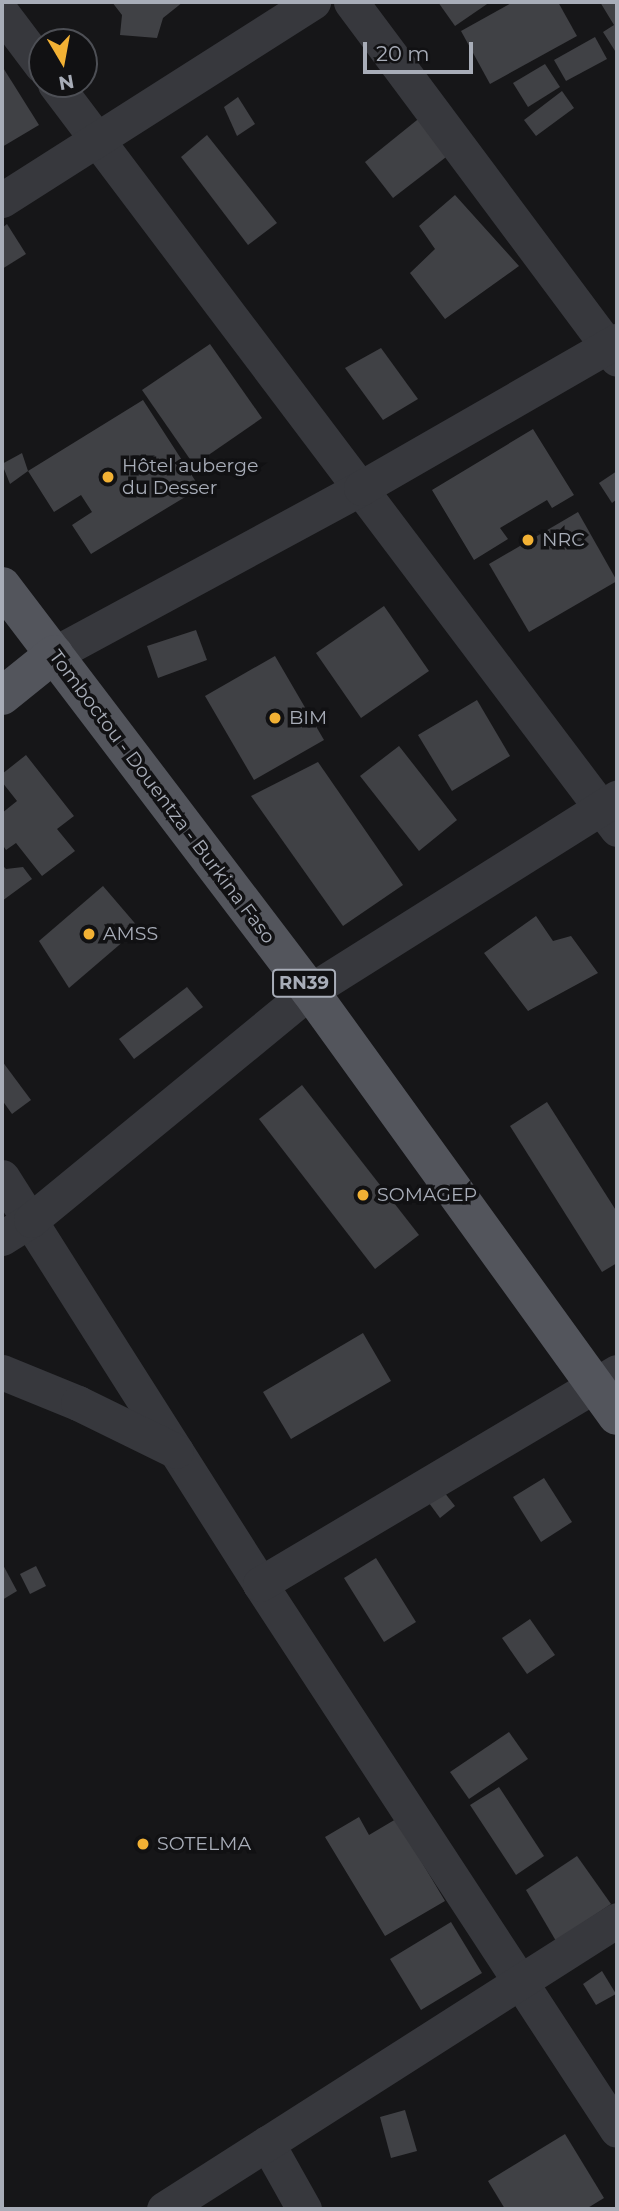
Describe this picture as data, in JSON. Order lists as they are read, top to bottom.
{
  "streets": {
    "main road": ["Tomboctou - Douentza - Burkina Faso", "RN39"]
  },
  "places": [
    "Hôtel auberge du Desser",
    "NRC",
    "BIM",
    "AMSS",
    "SOMAGEP",
    "SOTELMA"
  ],
  "scale_bar": "20 m",
  "north": "bottom"
}
